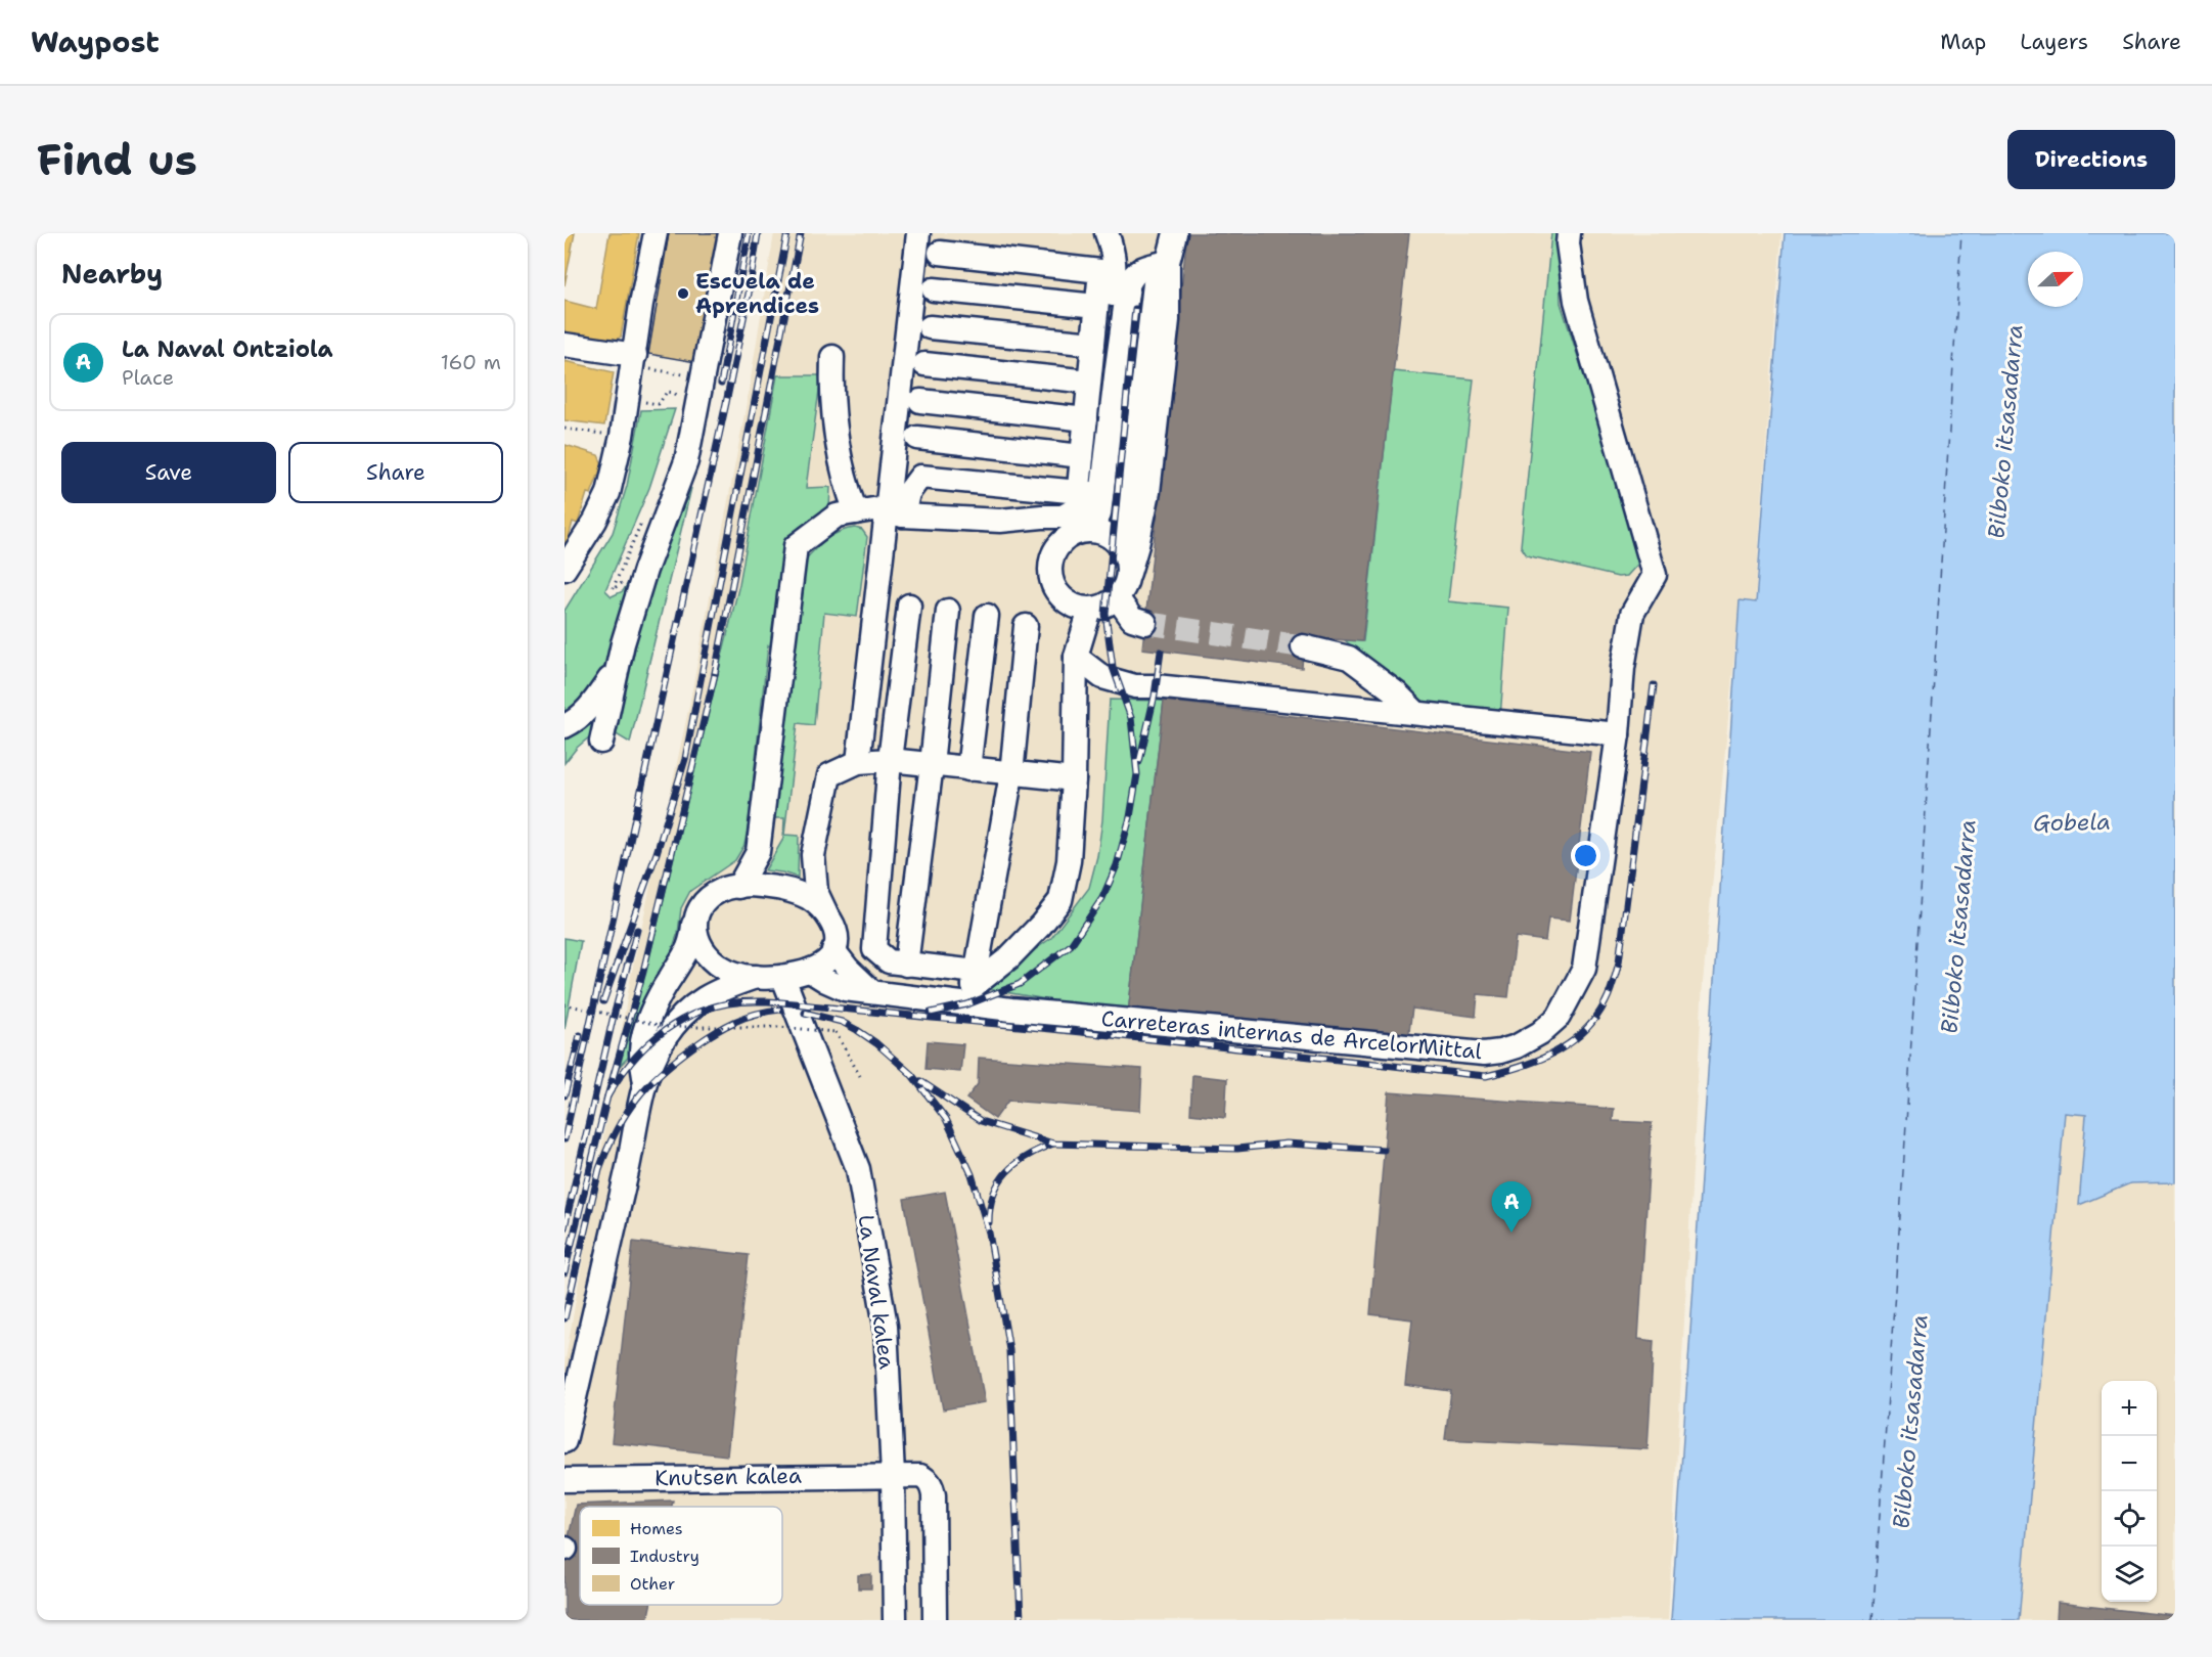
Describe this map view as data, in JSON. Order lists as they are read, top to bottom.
{
  "streets": {
    "street": ["Carreteras internas de ArcelorMittal", "La Naval kalea", "Knutsen kalea"]
  },
  "crossings": [
    ["Carreteras internas de ArcelorMittal", "La Naval kalea"],
    ["La Naval kalea", "Knutsen kalea"]
  ],
  "water": ["Bilboko itsasadarra", "Gobela"],
  "places": ["Escuela de Aprendices"],
  "legend": ["Homes", "Industry", "Other"],
  "north": "right",
  "page": {
    "header": "Waypost",
    "nav": ["Map", "Layers", "Share"],
    "buttons": [
      "Directions",
      ["Save", "Share"]
    ],
    "title": "Find us",
    "heading": "Nearby",
    "list": [
      {
        "mark": "A",
        "name": "La Naval Ontziola",
        "note": "Place",
        "value": "160 m"
      }
    ],
    "pins": "A",
    "map_buttons": ["+", "−"]
  }
}
